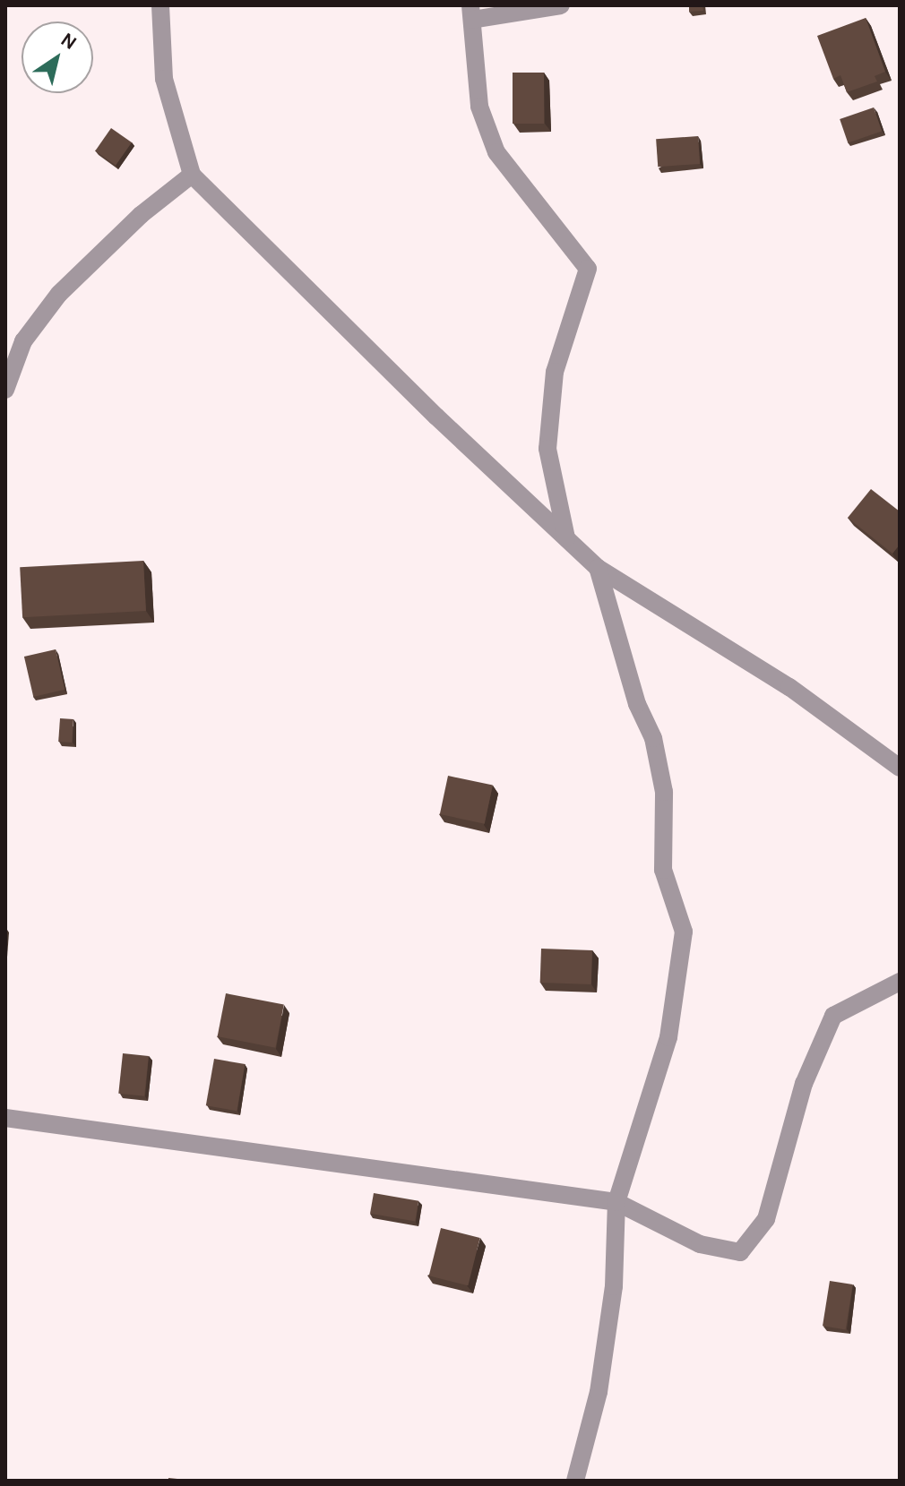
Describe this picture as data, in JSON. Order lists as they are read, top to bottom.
{
  "north": "top right"
}
